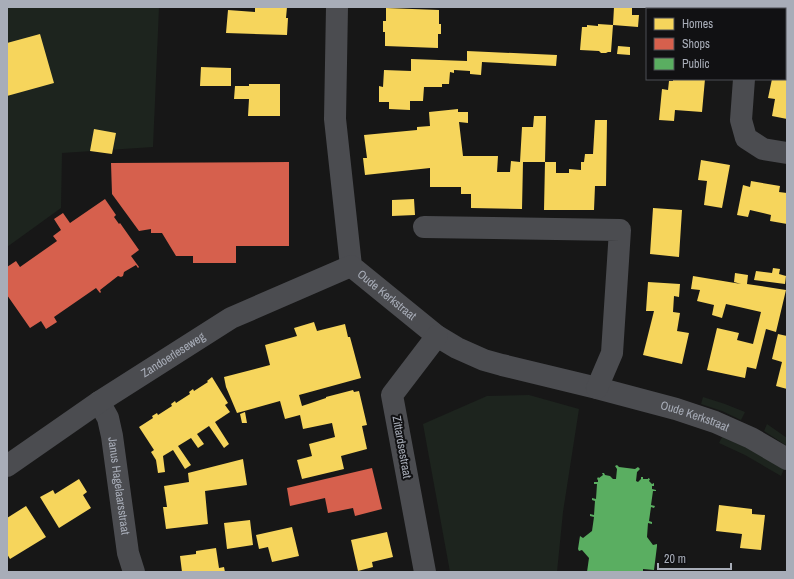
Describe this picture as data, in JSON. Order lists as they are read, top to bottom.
{
  "streets": {
    "street": [
      "Oude Kerkstraat",
      "Zandoerleseweg",
      "Zittardsestraat",
      "Janus Hagelaarsstraat"
    ]
  },
  "crossings": [
    ["Oude Kerkstraat", "Zandoerleseweg"],
    ["Oude Kerkstraat", "Zittardsestraat"],
    ["Zandoerleseweg", "Janus Hagelaarsstraat"]
  ],
  "legend": ["Homes", "Shops", "Public"],
  "scale_bar": "20 m"
}
